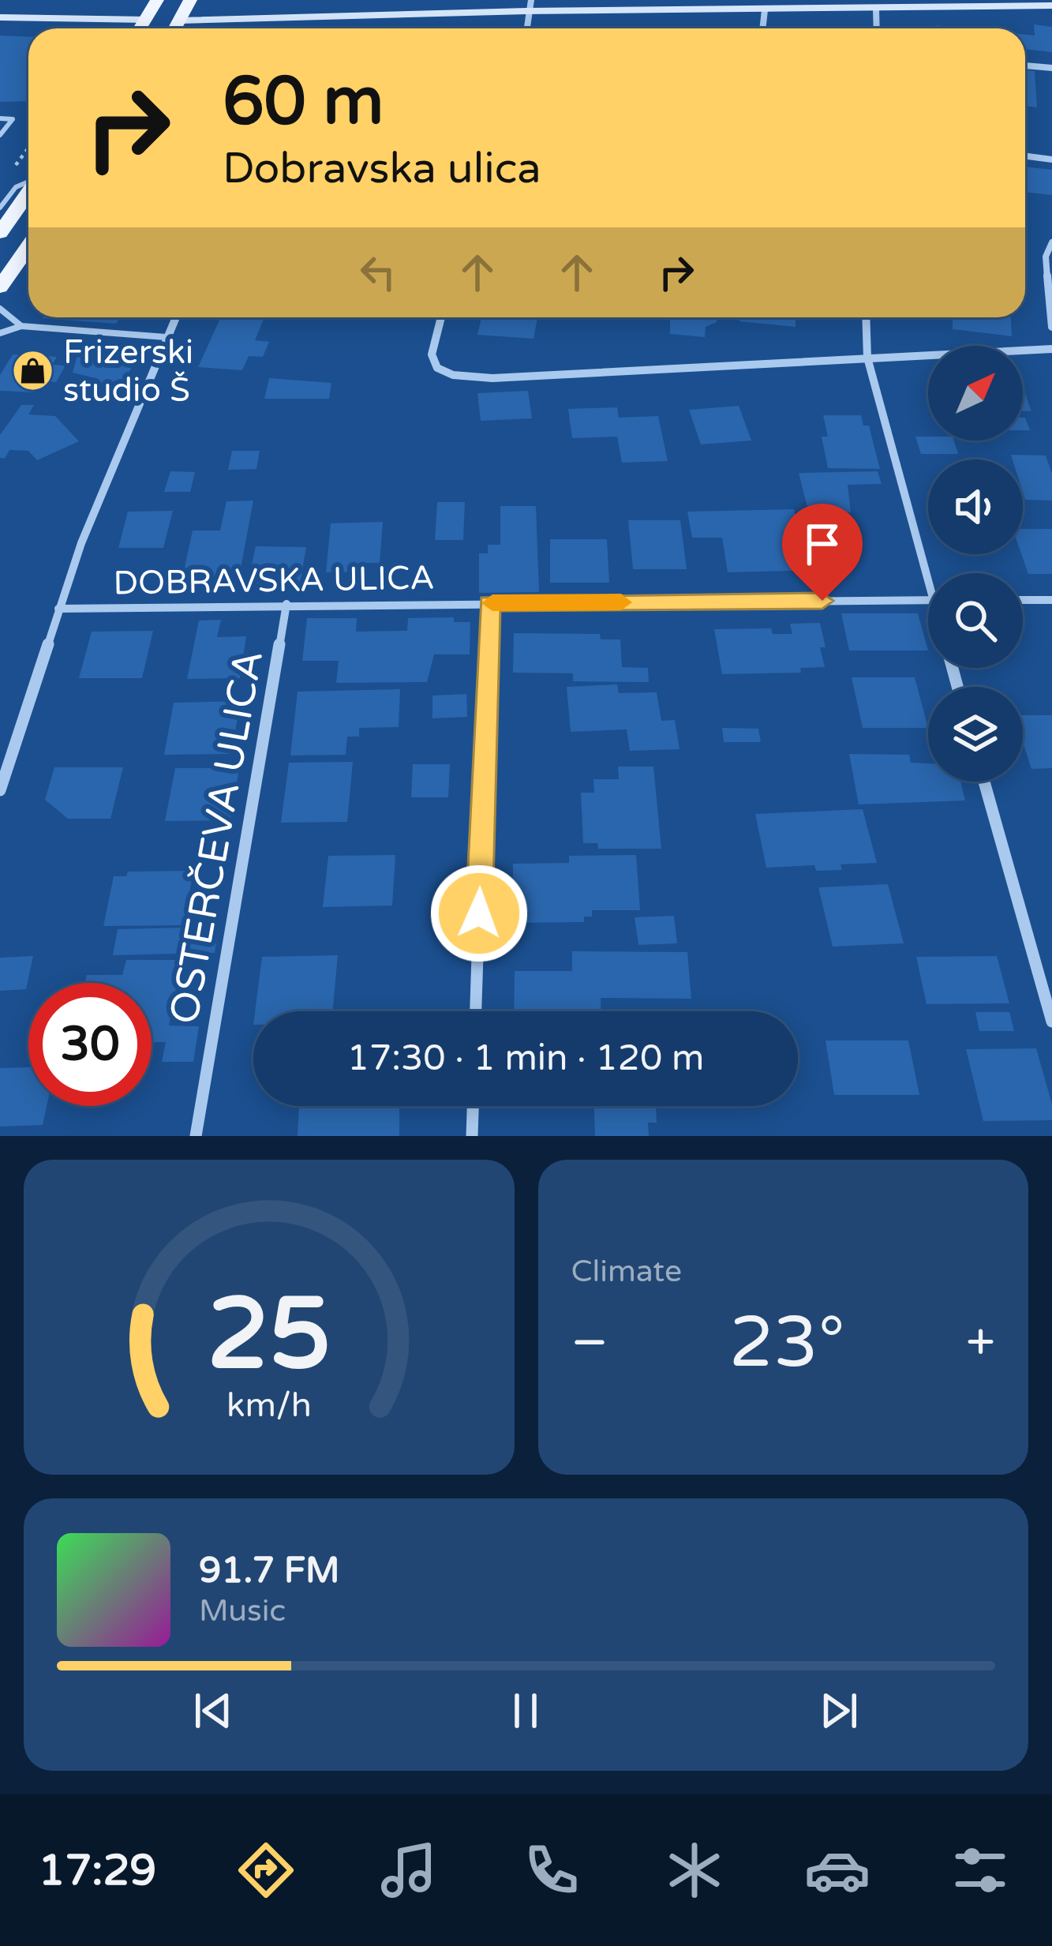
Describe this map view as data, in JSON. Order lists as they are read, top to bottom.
{
  "streets": {
    "street": ["DOBRAVSKA ULICA", "OSTERČEVA ULICA"]
  },
  "crossings": [
    ["DOBRAVSKA ULICA", "OSTERČEVA ULICA"]
  ],
  "places": {
    "shop": ["Frizerski studio Š"]
  },
  "north": "top right",
  "page": {
    "turn": ["60 m", "Dobravska ulica"],
    "limit": "30",
    "trip": "17:30 · 1 min · 120 m",
    "tile": "Climate",
    "heat": ["−", "23°", "+"],
    "song": ["91.7 FM", "Music"],
    "tabs": "17:29",
    "gauge": ["25", "km/h"]
  }
}
